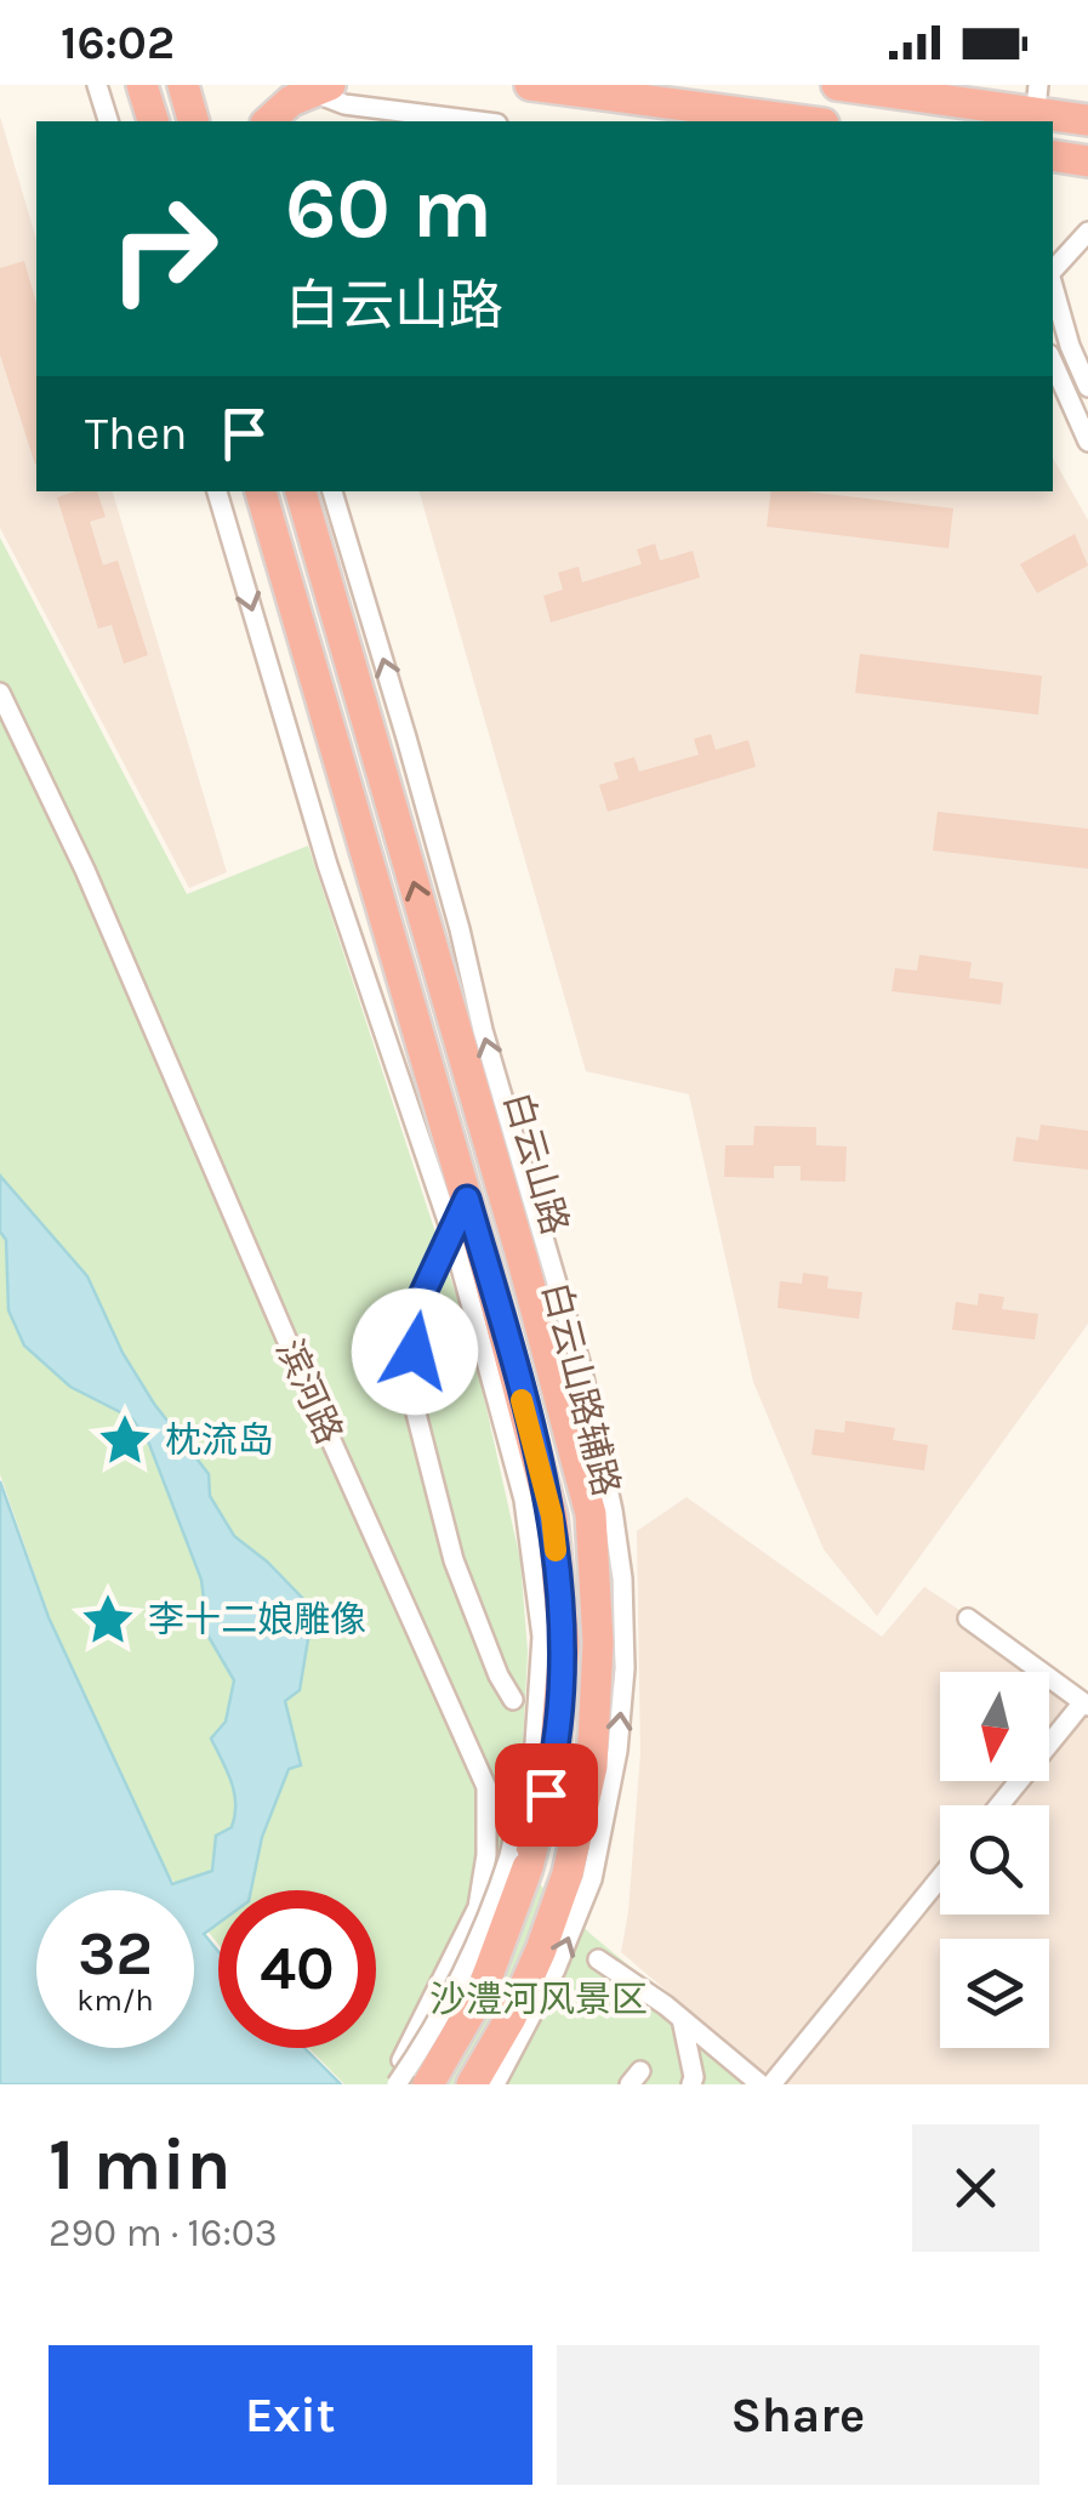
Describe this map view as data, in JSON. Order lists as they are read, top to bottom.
{
  "streets": {
    "highway": ["白云山路"],
    "street": ["白云山路辅路", "滨河路"]
  },
  "crossings": [
    ["白云山路", "白云山路辅路"],
    ["白云山路", "滨河路"]
  ],
  "parks": ["沙澧河风景区"],
  "places": {
    "place": ["枕流岛", "李十二娘雕像"]
  },
  "north": "bottom",
  "page": {
    "status": "16:02",
    "turn": ["60 m", "白云山路"],
    "then": "Then",
    "speed": "32 km/h",
    "limit": "40",
    "heading": ["1 min", "290 m · 16:03"],
    "buttons": ["Exit", "Share"]
  }
}
